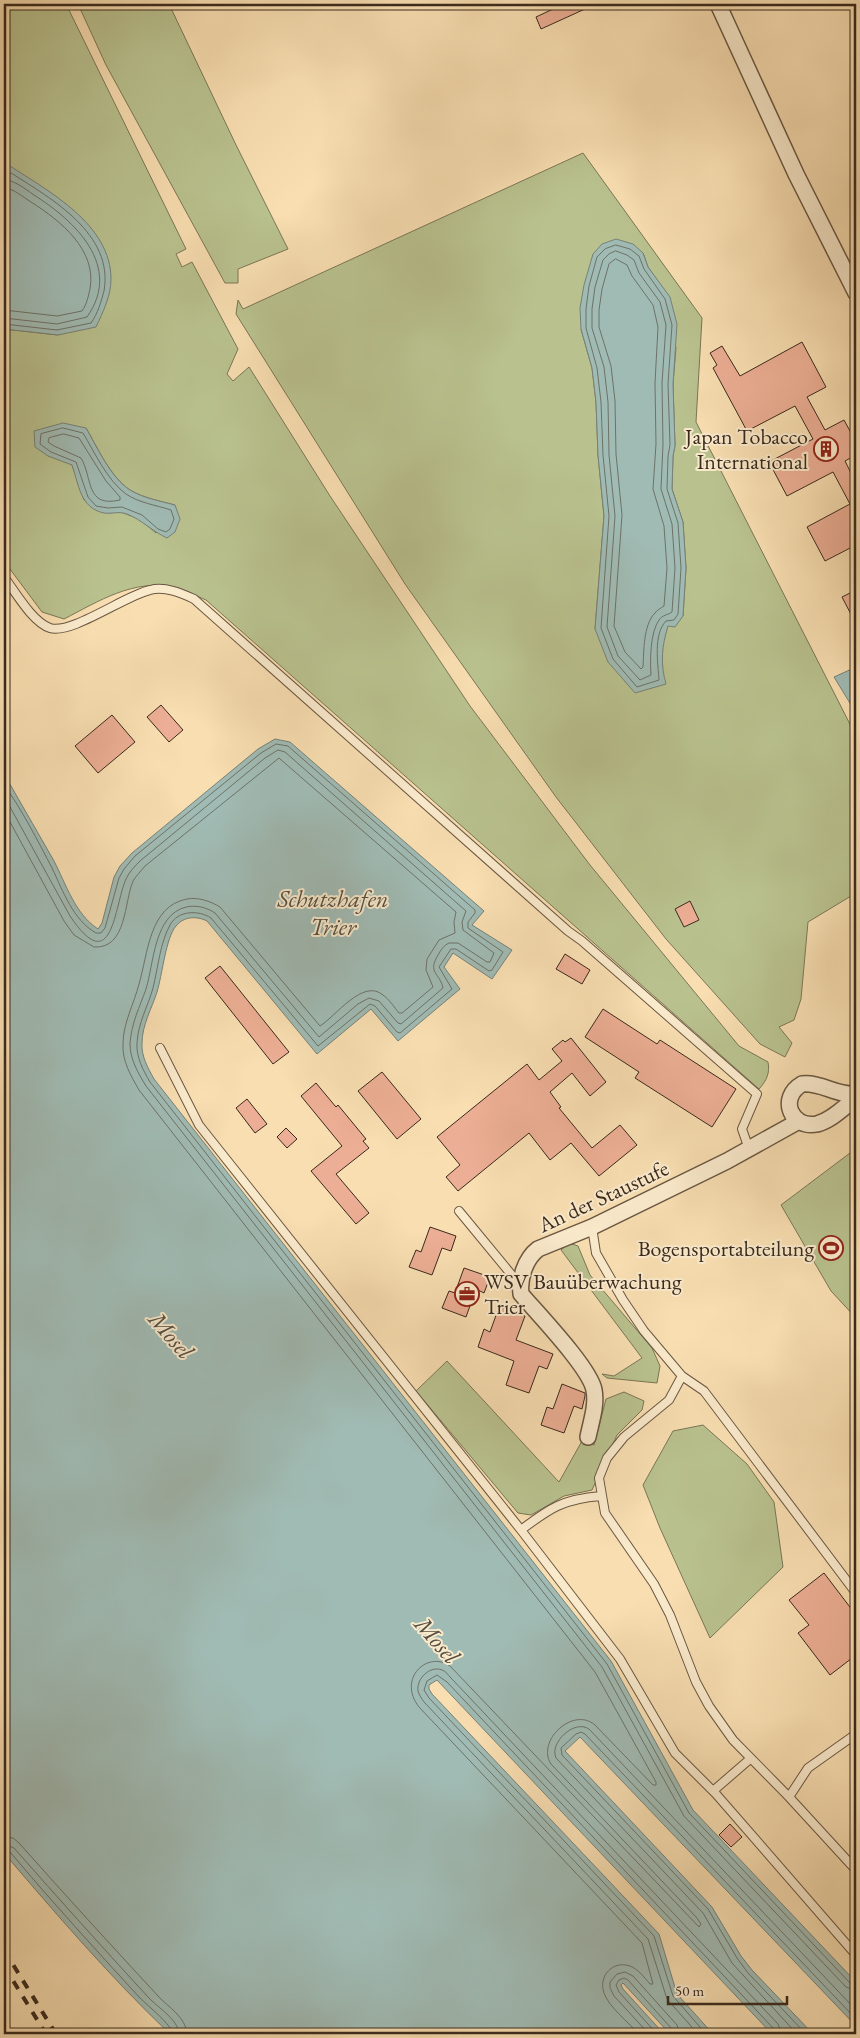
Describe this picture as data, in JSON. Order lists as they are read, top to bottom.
{
  "streets": {
    "street": ["An der Staustufe"]
  },
  "water": ["Schutzhafen Trier", "Mosel"],
  "places": {
    "building": ["Japan Tobacco International"],
    "sports": ["Bogensportabteilung"],
    "office": ["WSV Bauüberwachung Trier"]
  },
  "scale_bar": "50 m"
}
